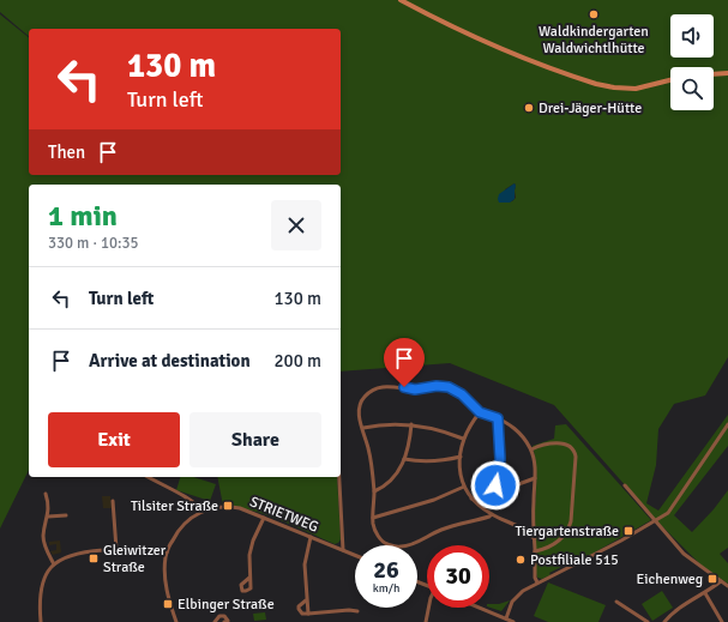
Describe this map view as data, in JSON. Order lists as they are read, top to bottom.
{
  "streets": {
    "street": ["STRIETWEG"]
  },
  "places": {
    "other": ["Waldkindergarten Waldwichtlhütte", "Drei-Jäger-Hütte", "Postfiliale 515"],
    "transit": [
      "Tilsiter Straße",
      "Tiergartenstraße",
      "Gleiwitzer Straße",
      "Eichenweg",
      "Elbinger Straße"
    ]
  },
  "page": {
    "turn": ["130 m", "Turn left"],
    "then": "Then",
    "heading": ["1 min", "330 m · 10:35"],
    "list": [
      {
        "name": "Turn left",
        "value": "130 m"
      },
      {
        "name": "Arrive at destination",
        "value": "200 m"
      }
    ],
    "buttons": ["Exit", "Share"],
    "speed": "26 km/h",
    "limit": "30"
  }
}
